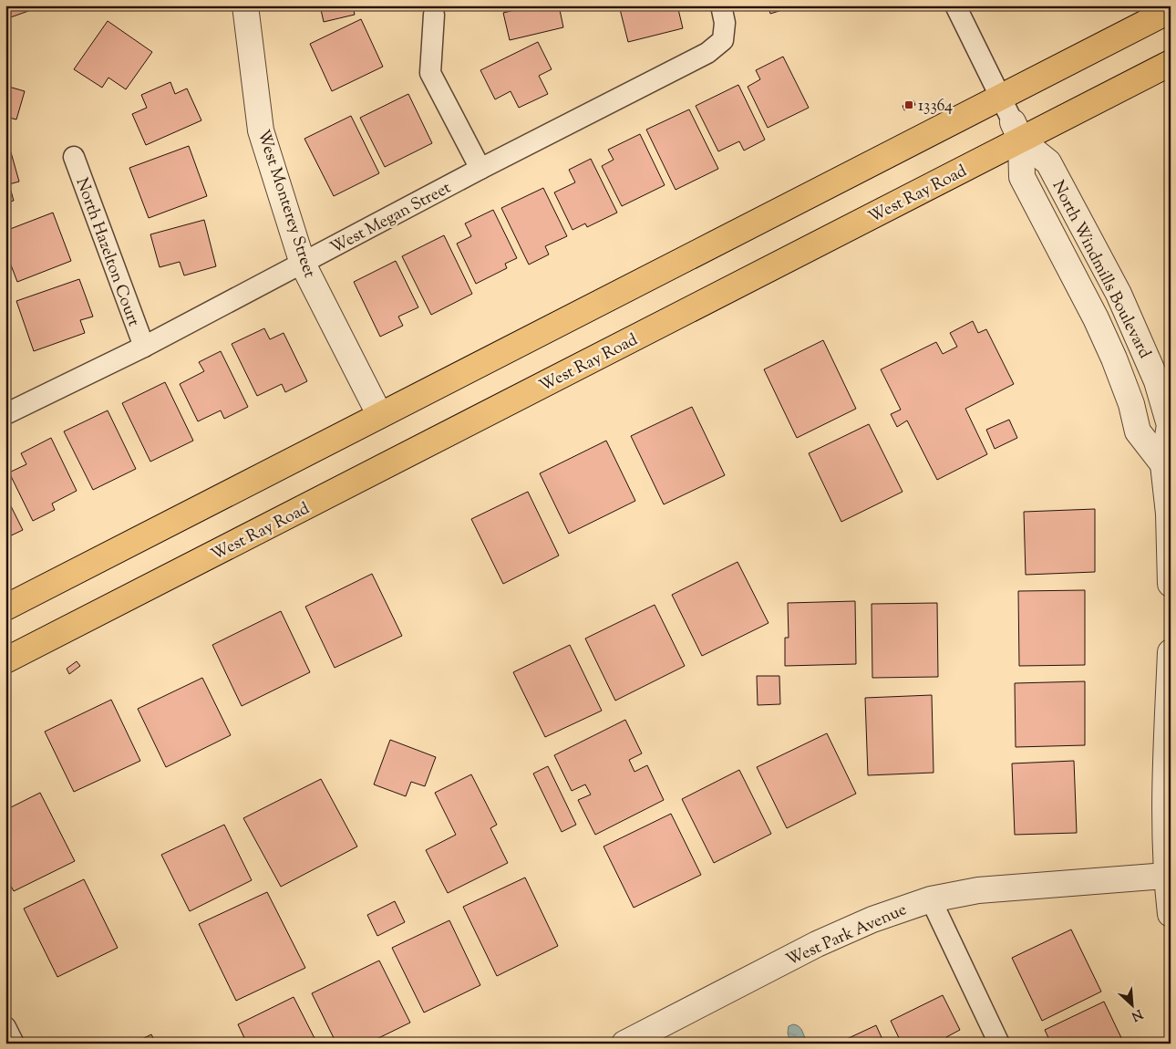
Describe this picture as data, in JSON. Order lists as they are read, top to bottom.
{
  "streets": {
    "main road": ["West Ray Road"],
    "street": [
      "West Monterey Street",
      "West Megan Street",
      "North Hazelton Court",
      "North Windmills Boulevard",
      "West Park Avenue"
    ]
  },
  "crossings": [
    ["West Ray Road", "North Windmills Boulevard"],
    ["West Monterey Street", "West Megan Street"],
    ["West Megan Street", "North Hazelton Court"]
  ],
  "places": {
    "transit": ["13364"]
  },
  "north": "bottom right"
}
